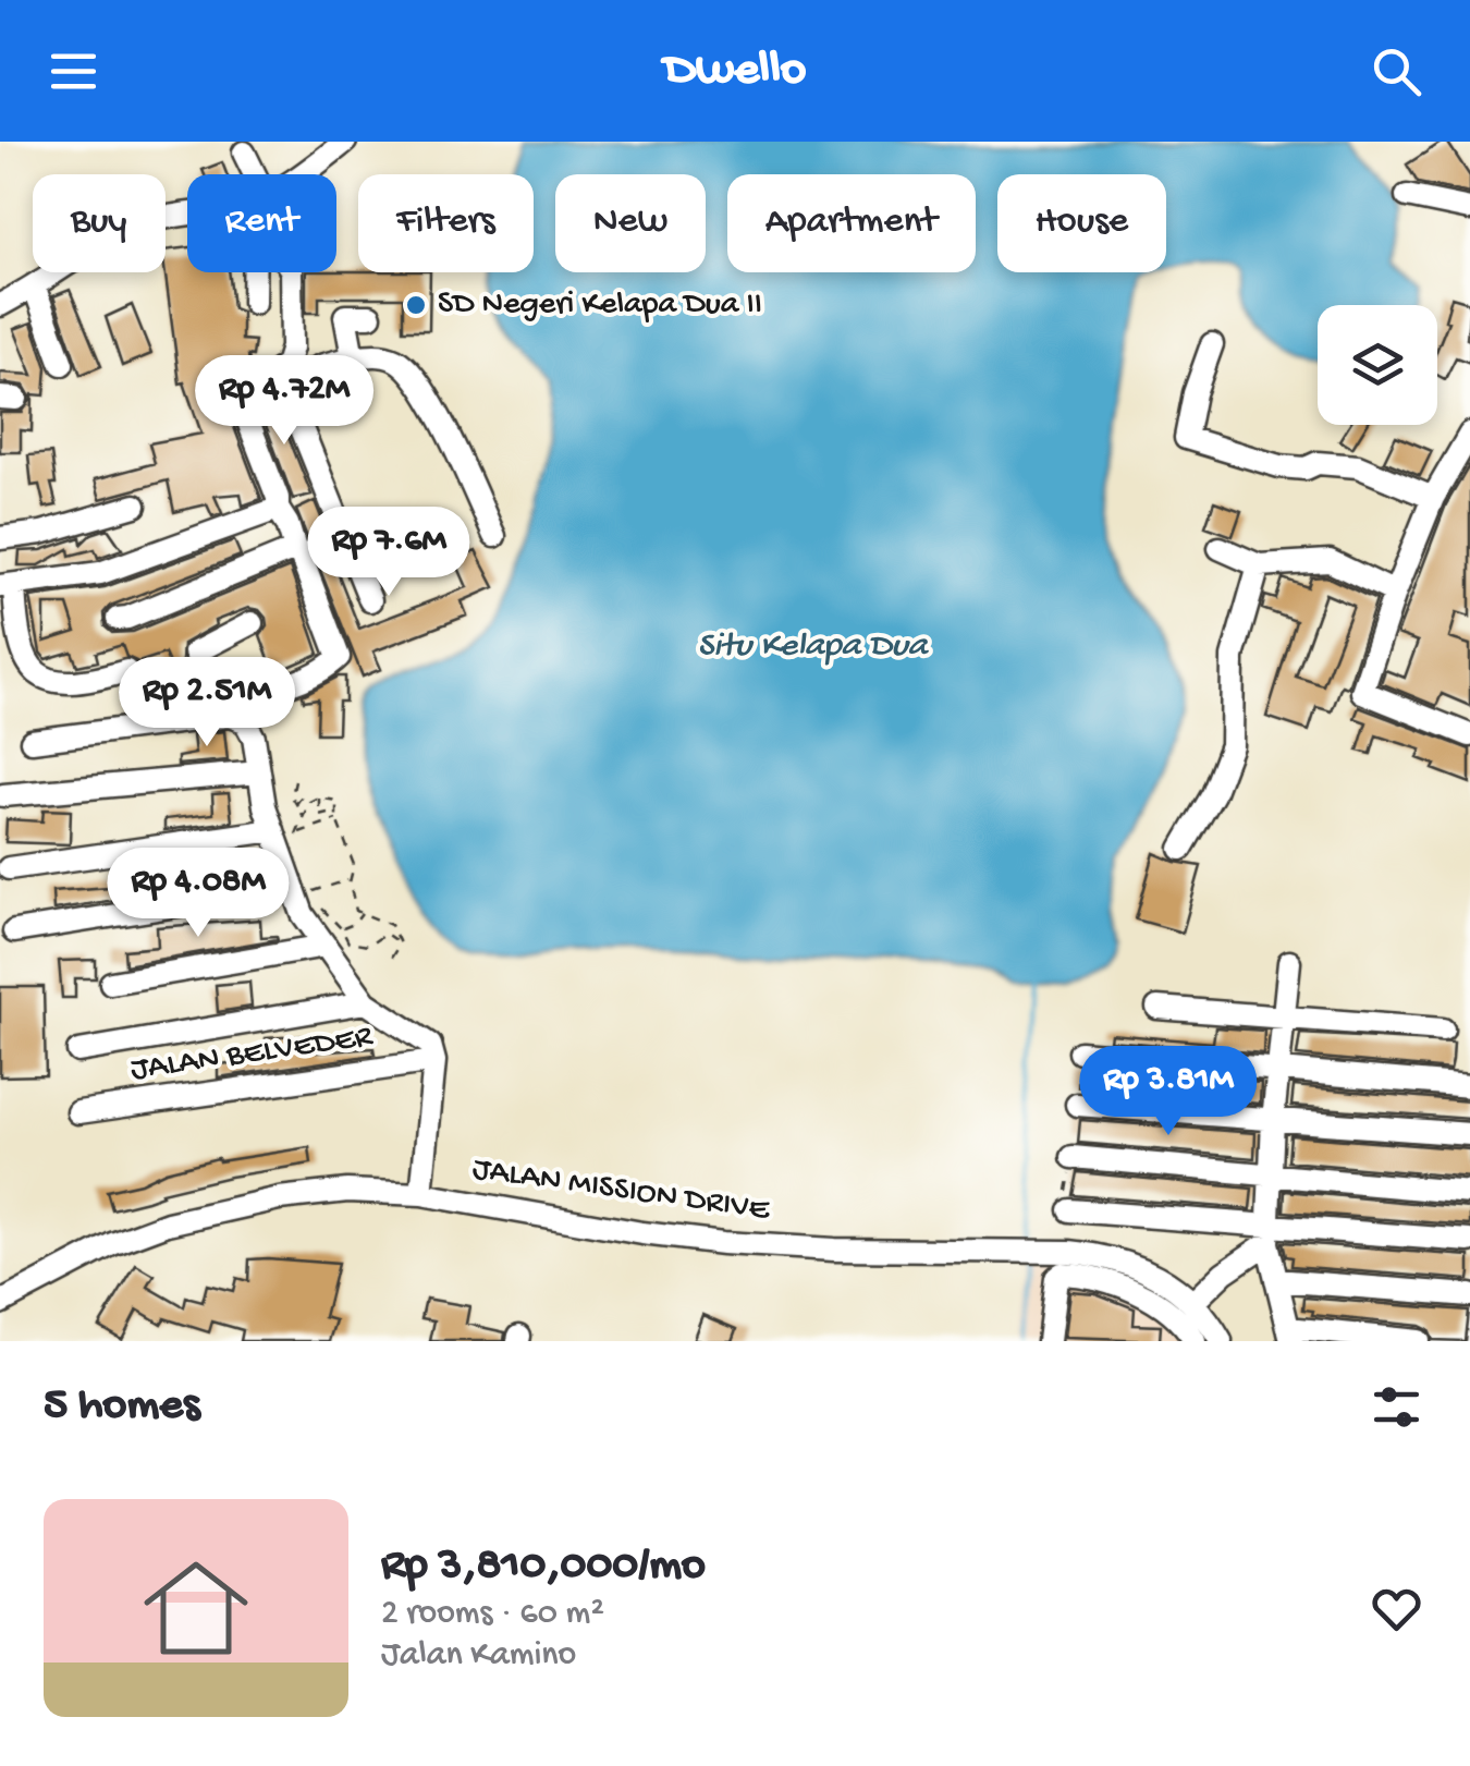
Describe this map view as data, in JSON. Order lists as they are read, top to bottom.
{
  "streets": {
    "street": ["JALAN BELVEDER", "JALAN MISSION DRIVE"]
  },
  "water": ["Situ Kelapa Dua"],
  "places": ["SD Negeri Kelapa Dua II"],
  "page": {
    "header": "Dwello",
    "chip": [
      "Buy",
      "Rent",
      "Filters",
      "New",
      "Apartment",
      "House"
    ],
    "price": [
      "Rp 4.72M",
      "Rp 7.6M",
      "Rp 2.51M",
      "Rp 4.08M",
      "Rp 3.81M"
    ],
    "heading": "5 homes",
    "list": [
      {
        "name": "Rp 3,810,000/mo",
        "note": "2 rooms · 60 m² · Jalan Kamino"
      }
    ]
  }
}
